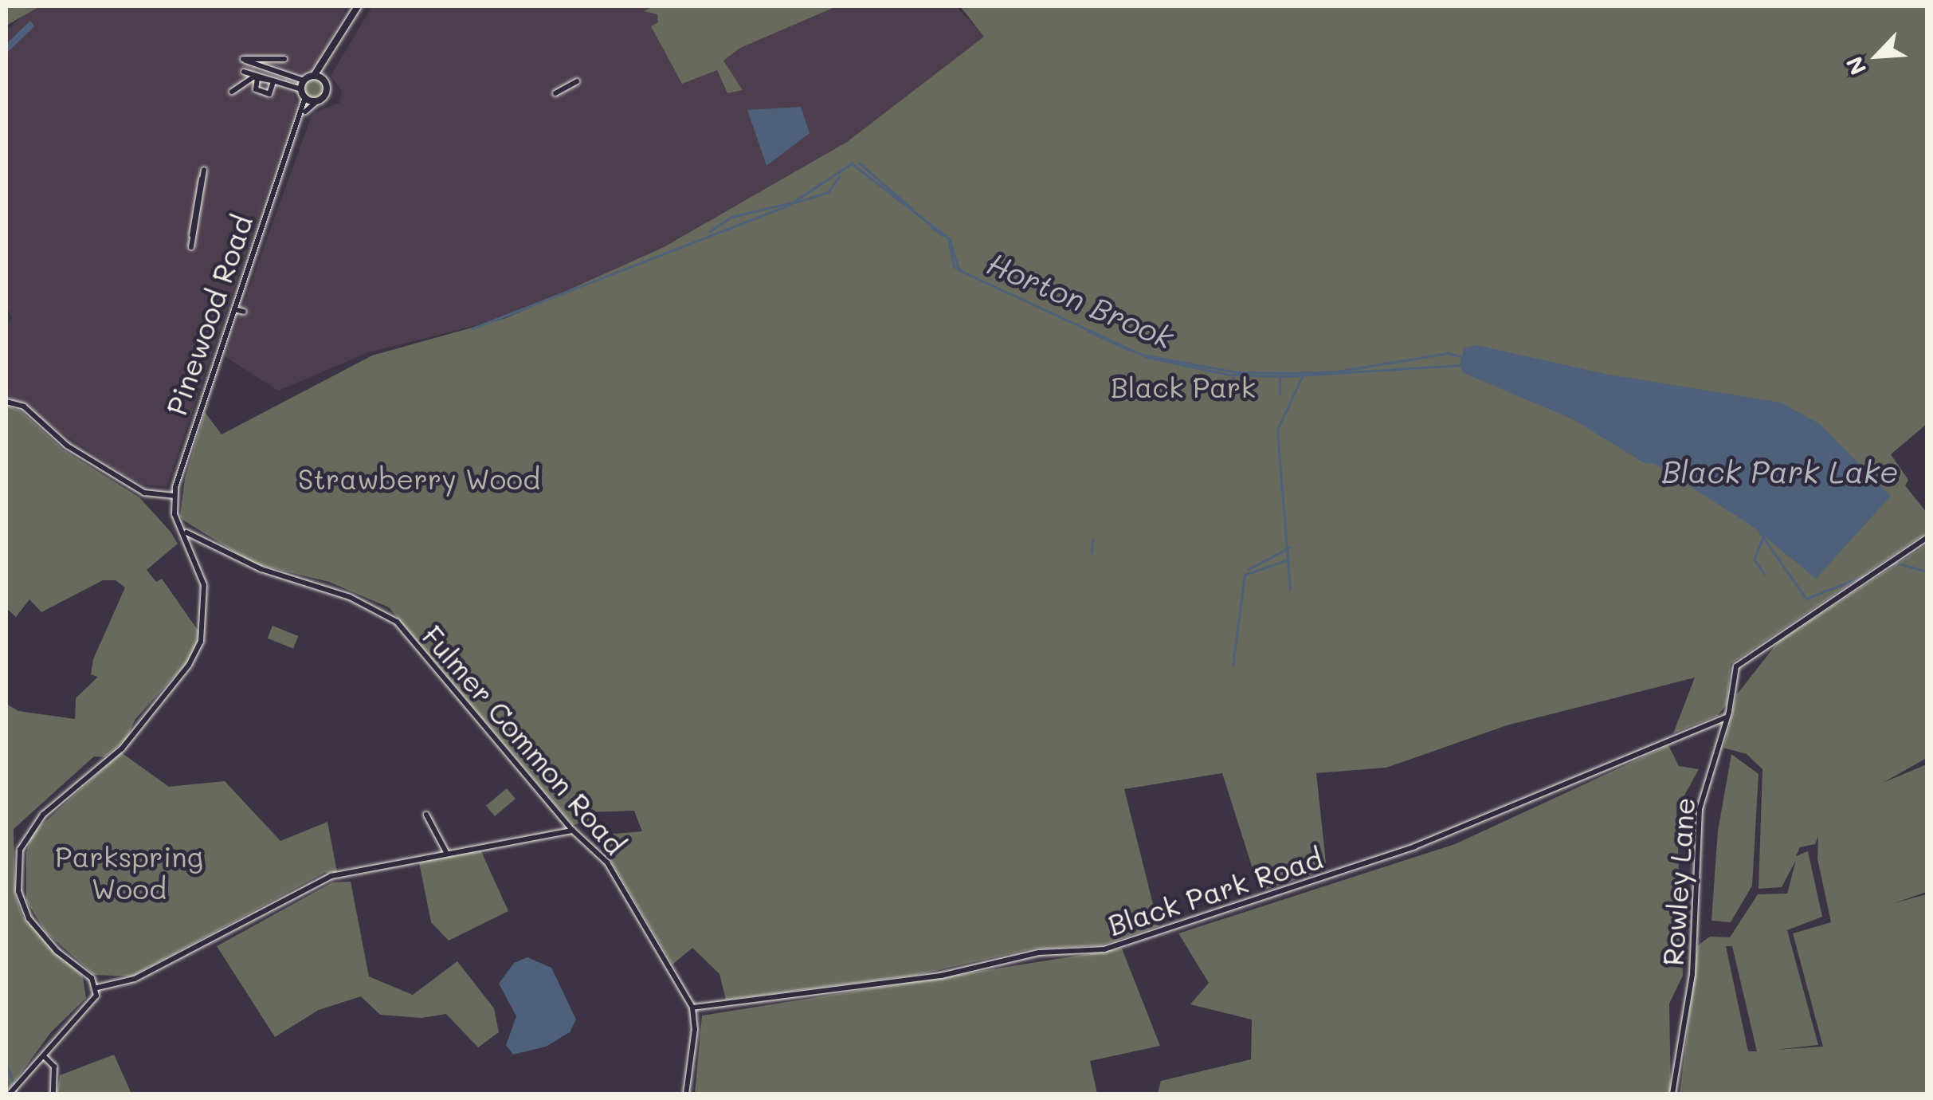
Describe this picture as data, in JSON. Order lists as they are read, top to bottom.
{
  "streets": {
    "street": [
      "Pinewood Road",
      "Fulmer Common Road",
      "Rowley Lane",
      "Black Park Road"
    ]
  },
  "crossings": [
    ["Fulmer Common Road", "Black Park Road"],
    ["Rowley Lane", "Black Park Road"]
  ],
  "water": ["Horton Brook", "Black Park Lake"],
  "parks": ["Black Park", "Strawberry Wood", "Parkspring Wood"],
  "north": "bottom left"
}
